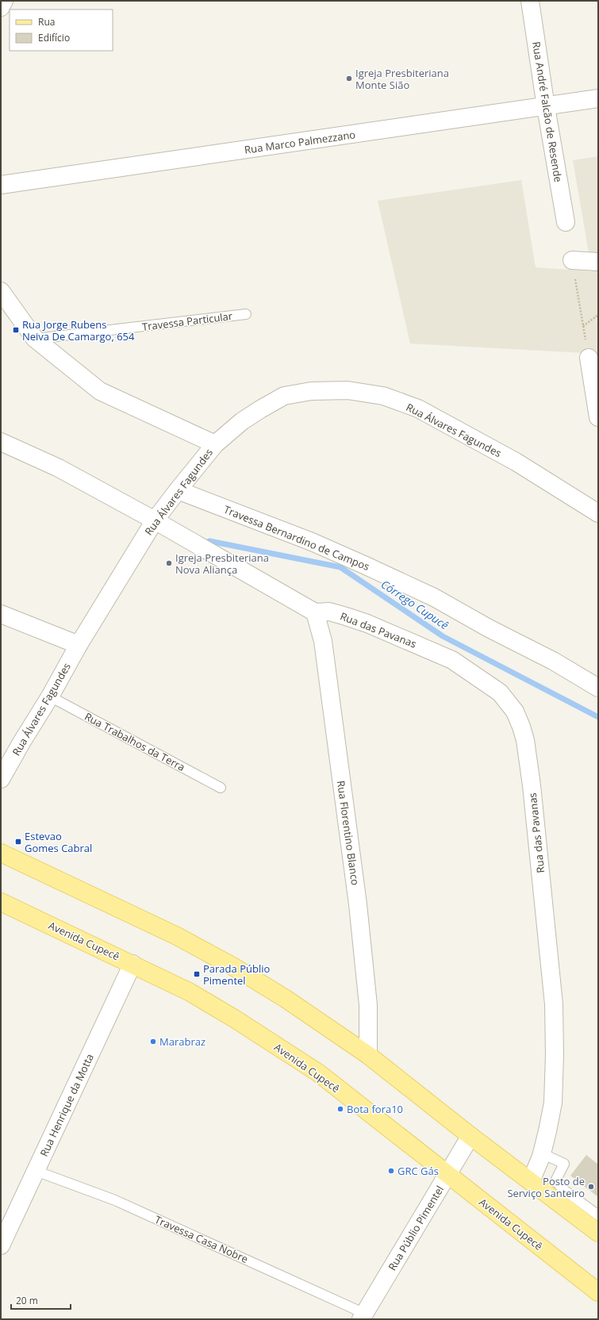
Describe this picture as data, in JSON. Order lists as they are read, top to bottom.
{
  "streets": {
    "main road": ["Avenida Cupecê"],
    "street": [
      "Rua André Falcão de Resende",
      "Rua Marco Palmezzano",
      "Rua Álvares Fagundes",
      "Travessa Bernardino de Campos",
      "Rua das Pavanas",
      "Rua Florentino Blanco",
      "Rua Henrique da Motta",
      "Rua Públio Pimentel"
    ],
    "lane": ["Travessa Particular", "Rua Trabalhos da Terra", "Travessa Casa Nobre"]
  },
  "crossings": [
    ["Rua André Falcão de Resende", "Rua Marco Palmezzano"],
    ["Rua Álvares Fagundes", "Travessa Bernardino de Campos"],
    ["Rua Álvares Fagundes", "Rua Trabalhos da Terra"],
    ["Rua das Pavanas", "Rua Florentino Blanco"],
    ["Avenida Cupecê", "Rua Henrique da Motta"],
    ["Avenida Cupecê", "Rua Públio Pimentel"],
    ["Rua Henrique da Motta", "Travessa Casa Nobre"],
    ["Rua Públio Pimentel", "Travessa Casa Nobre"]
  ],
  "water": ["Córrego Cupucê"],
  "places": {
    "other": [
      "Igreja Presbiteriana Monte Sião",
      "Igreja Presbiteriana Nova Aliança",
      "Marabraz",
      "Bota fora10",
      "GRC Gás",
      "Posto de Serviço Santeiro"
    ],
    "transit": ["Rua Jorge Rubens Neiva De Camargo, 654", "Estevao Gomes Cabral", "Parada Públio Pimentel"]
  },
  "legend": ["Rua", "Edifício"],
  "scale_bar": "20 m"
}
